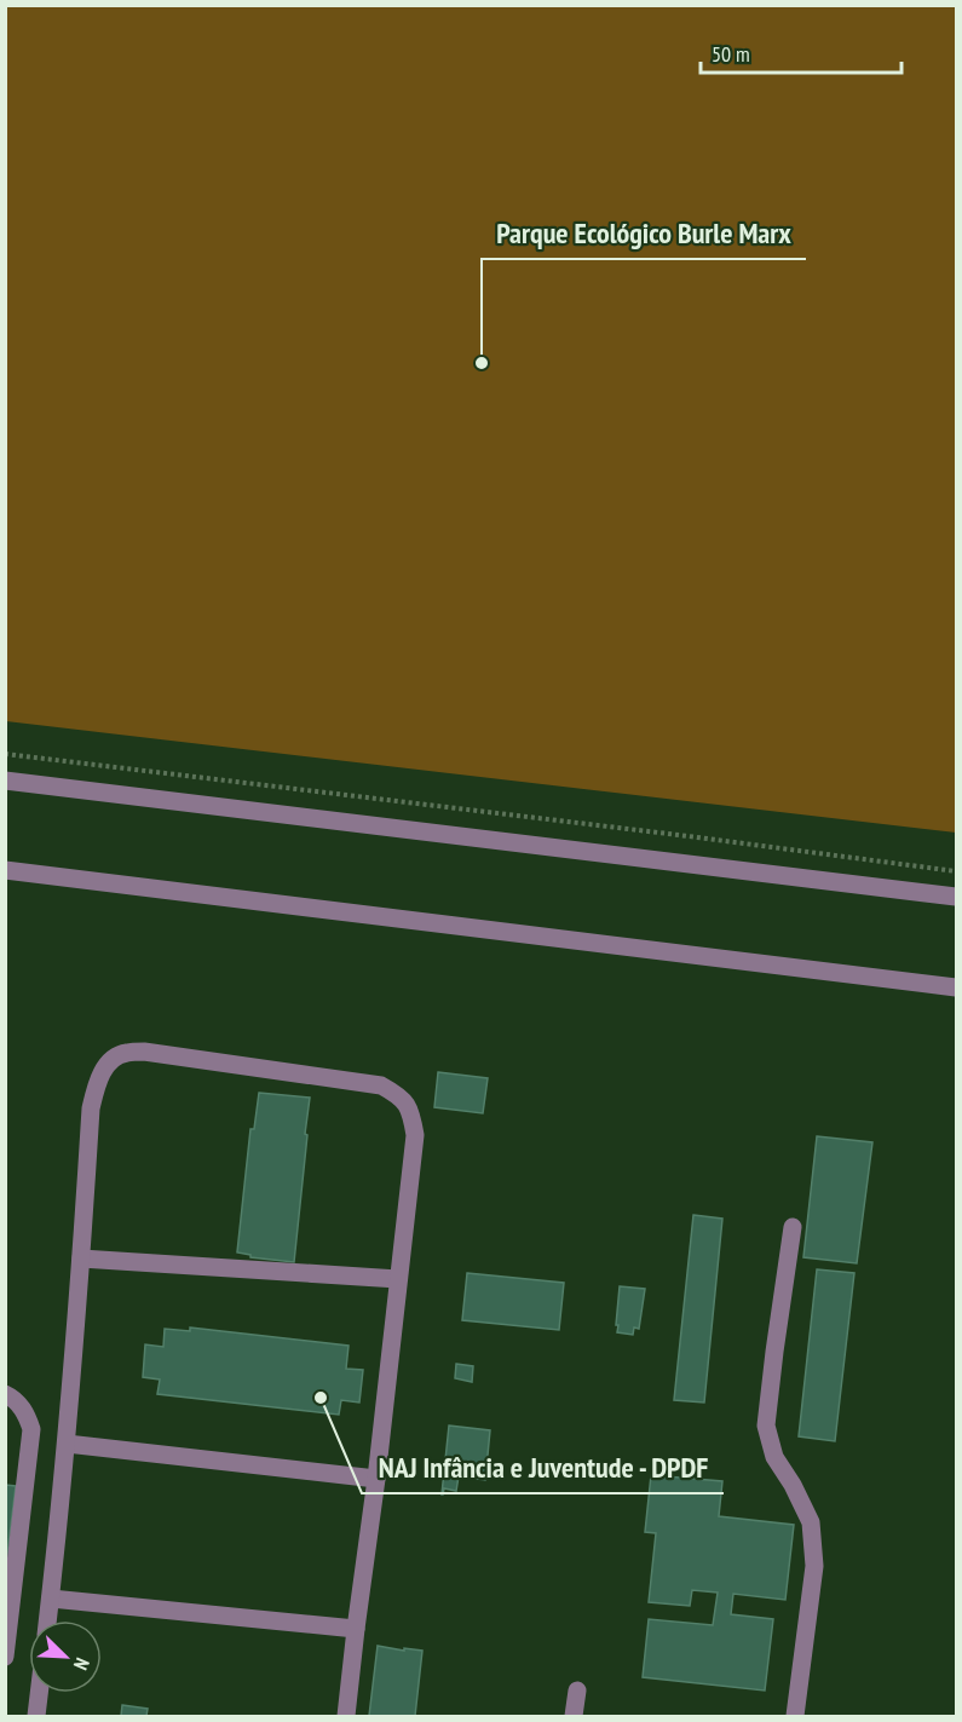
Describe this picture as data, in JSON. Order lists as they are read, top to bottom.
{
  "places": ["Parque Ecológico Burle Marx", "NAJ Infância e Juventude - DPDF"],
  "scale_bar": "50 m",
  "north": "bottom right"
}
